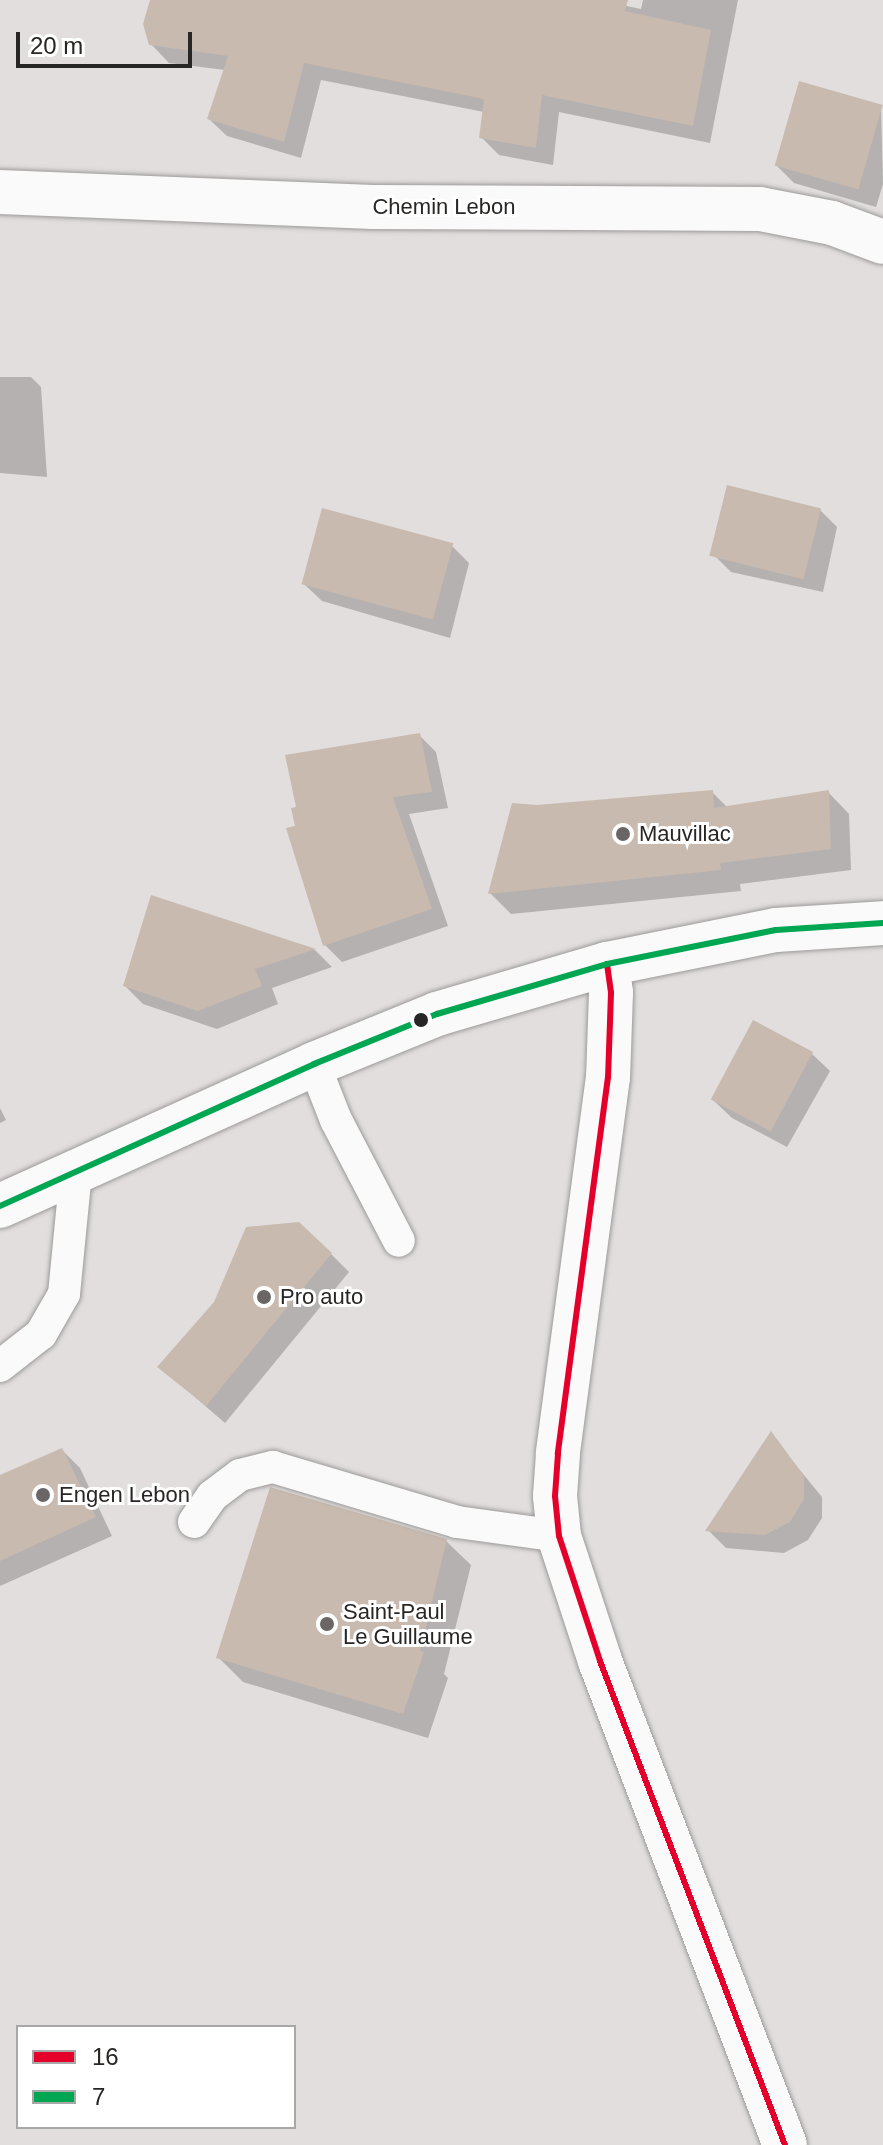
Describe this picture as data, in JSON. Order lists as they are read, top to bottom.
{
  "streets": {
    "main road": ["Chemin Lebon"]
  },
  "places": [
    "Mauvillac",
    "Pro auto",
    "Engen Lebon",
    "Saint-Paul Le Guillaume"
  ],
  "lines": ["transit line 7", "transit line 16"],
  "legend": ["16", "7"],
  "scale_bar": "20 m"
}
